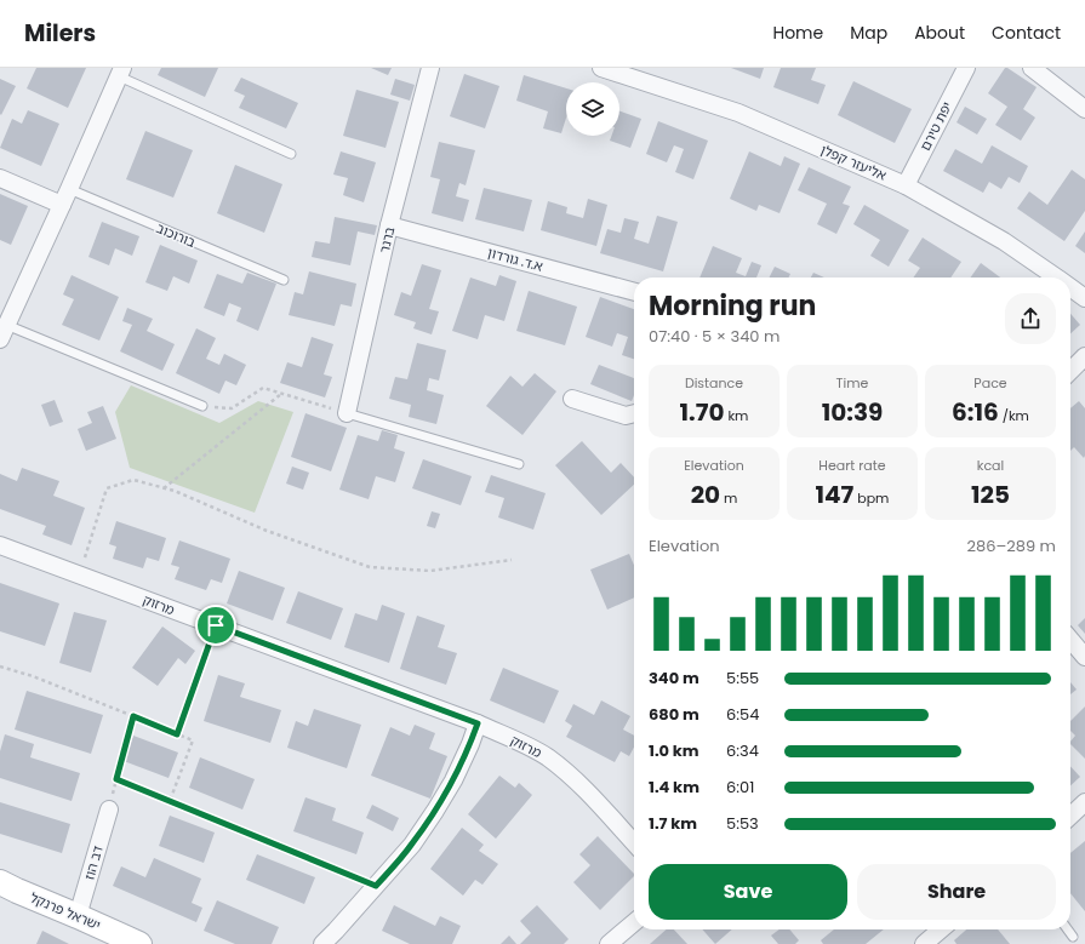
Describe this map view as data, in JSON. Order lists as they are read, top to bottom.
{
  "streets": {
    "street": [
      "יפת טירם",
      "אליעזר קפלן",
      "בורוכוב",
      "ברנר",
      "א.ד. גורדון",
      "מרזוק",
      "דב הוז",
      "ישראל פרנקל"
    ]
  },
  "crossings": [
    ["יפת טירם", "אליעזר קפלן"],
    ["ברנר", "א.ד. גורדון"],
    ["דב הוז", "ישראל פרנקל"]
  ],
  "page": {
    "header": "Milers",
    "nav": [
      "Home",
      "Map",
      "About",
      "Contact"
    ],
    "heading": ["Morning run", "07:40 · 5 × 340 m"],
    "stats": [
      ["Distance", "1.70 km"],
      ["Time", "10:39"],
      ["Pace", "6:16 /km"],
      ["Elevation", "20 m"],
      ["Heart rate", "147 bpm"],
      ["kcal", "125"]
    ],
    "chart": ["Elevation", "286–289 m"],
    "list": [
      {
        "name": "340 m",
        "note": "5:55"
      },
      {
        "name": "680 m",
        "note": "6:54"
      },
      {
        "name": "1.0 km",
        "note": "6:34"
      },
      {
        "name": "1.4 km",
        "note": "6:01"
      },
      {
        "name": "1.7 km",
        "note": "5:53"
      }
    ],
    "buttons": ["Save", "Share"]
  }
}
